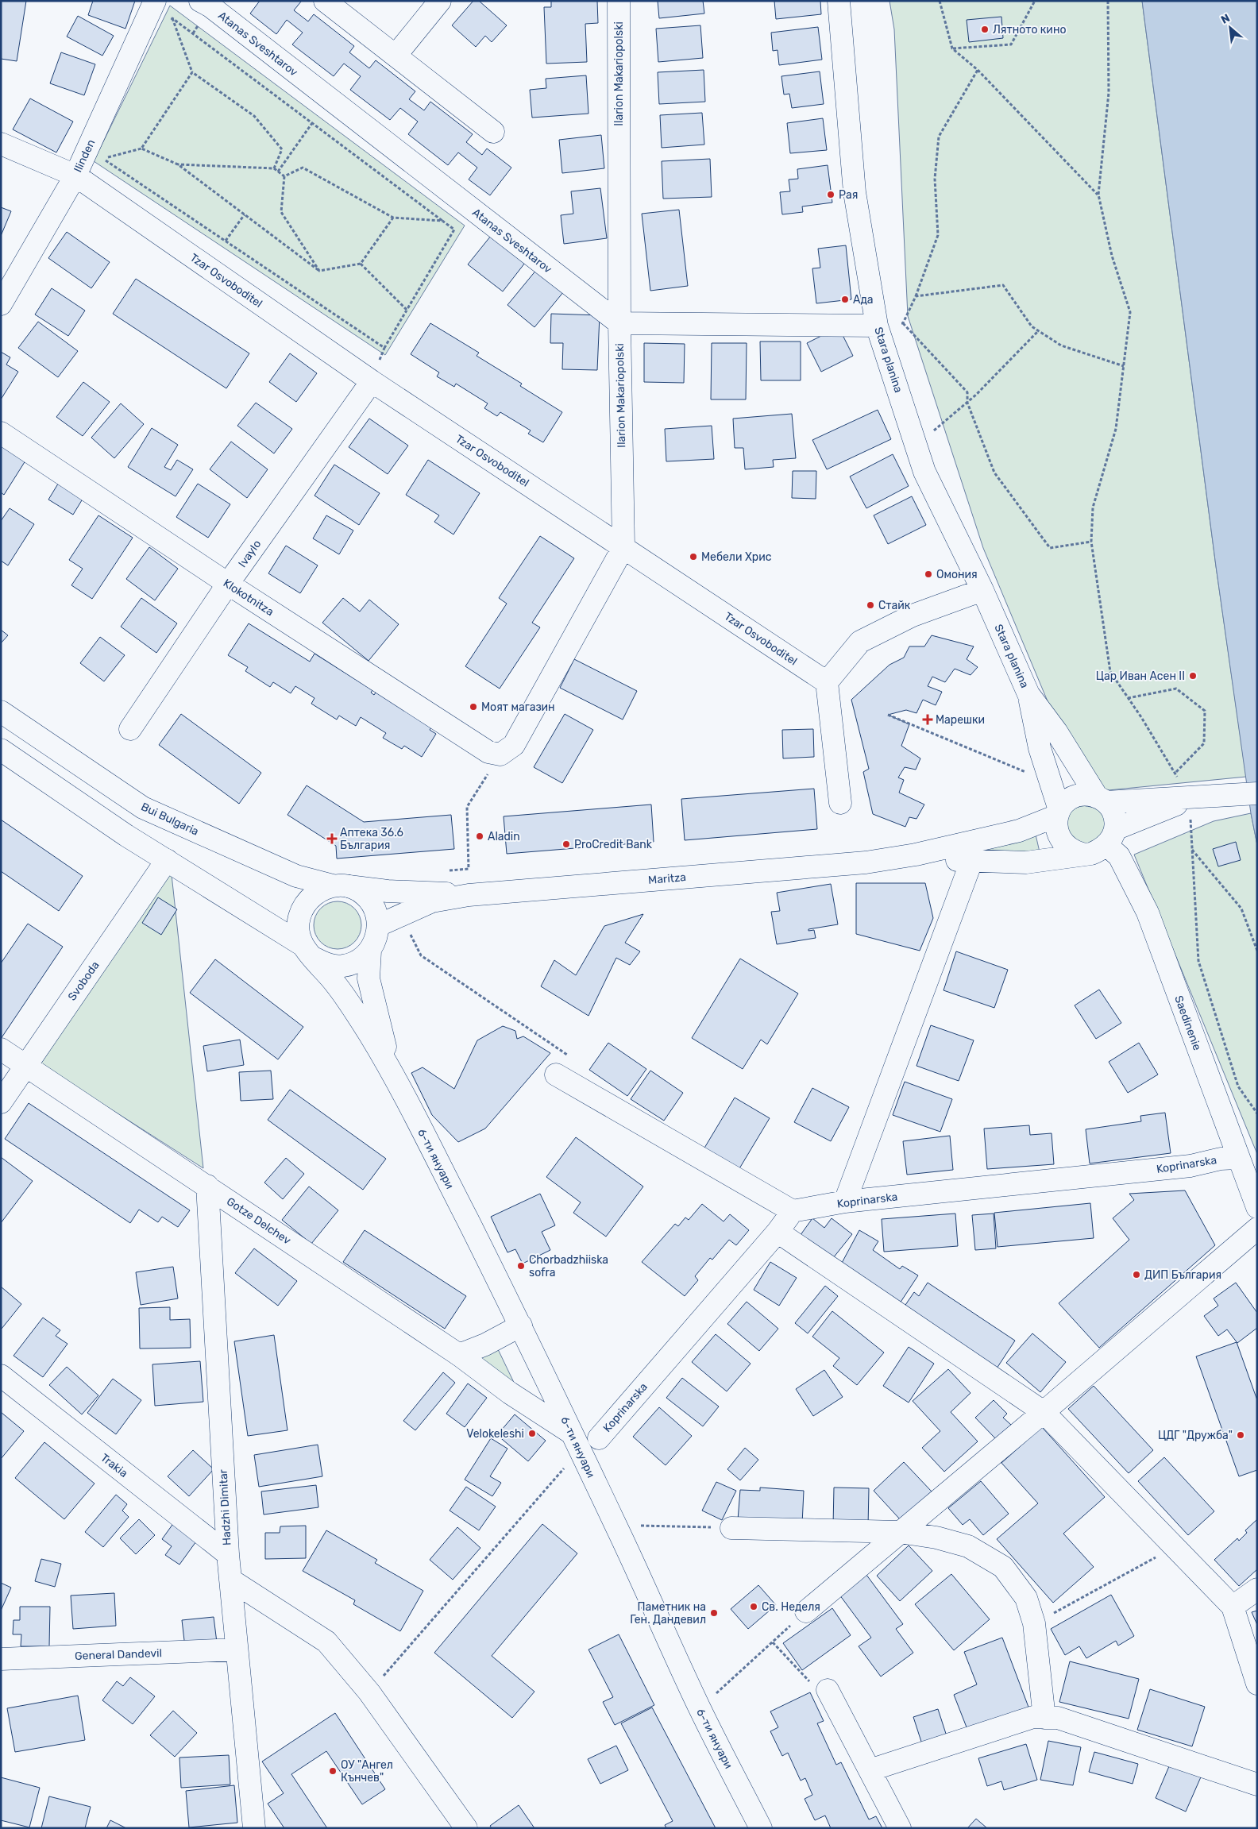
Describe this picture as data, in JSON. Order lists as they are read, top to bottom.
{
  "streets": {
    "street": [
      "Atanas Sveshtarov",
      "Ilarion Makariopolski",
      "Ilinden",
      "Tzar Osvoboditel",
      "Stara planina",
      "Ivaylo",
      "Klokotnitza",
      "Bui Bulgaria",
      "Maritza",
      "Svoboda",
      "Saedinenie",
      "6-ти януари",
      "Koprinarska",
      "Gotze Delchev",
      "Trakia",
      "Hadzhi Dimitar",
      "General Dandevil"
    ]
  },
  "crossings": [
    ["Atanas Sveshtarov", "Ilarion Makariopolski"],
    ["Ilarion Makariopolski", "Tzar Osvoboditel"],
    ["Ilinden", "Tzar Osvoboditel"],
    ["Tzar Osvoboditel", "Ivaylo"],
    ["Ivaylo", "Klokotnitza"],
    ["Svoboda", "Gotze Delchev"],
    ["Saedinenie", "Koprinarska"],
    ["6-ти януари", "Gotze Delchev"],
    ["Gotze Delchev", "Hadzhi Dimitar"],
    ["Trakia", "Hadzhi Dimitar"],
    ["Hadzhi Dimitar", "General Dandevil"]
  ],
  "places": {
    "other": [
      "Лятното кино",
      "Рая",
      "Ада",
      "Мебели Хрис",
      "Омония",
      "Стайк",
      "Цар Иван Асен II",
      "Моят магазин",
      "Aladin",
      "ProCredit Bank",
      "Chorbadzhiiska sofra",
      "ДИП България",
      "Velokeleshi",
      "ЦДГ \"Дружба\"",
      "Св. Неделя",
      "Паметник на Ген. Дандевил",
      "ОУ \"Ангел Кънчев\""
    ],
    "health": ["Марешки", "Аптека 36.6 България"]
  },
  "north": "top left"
}
